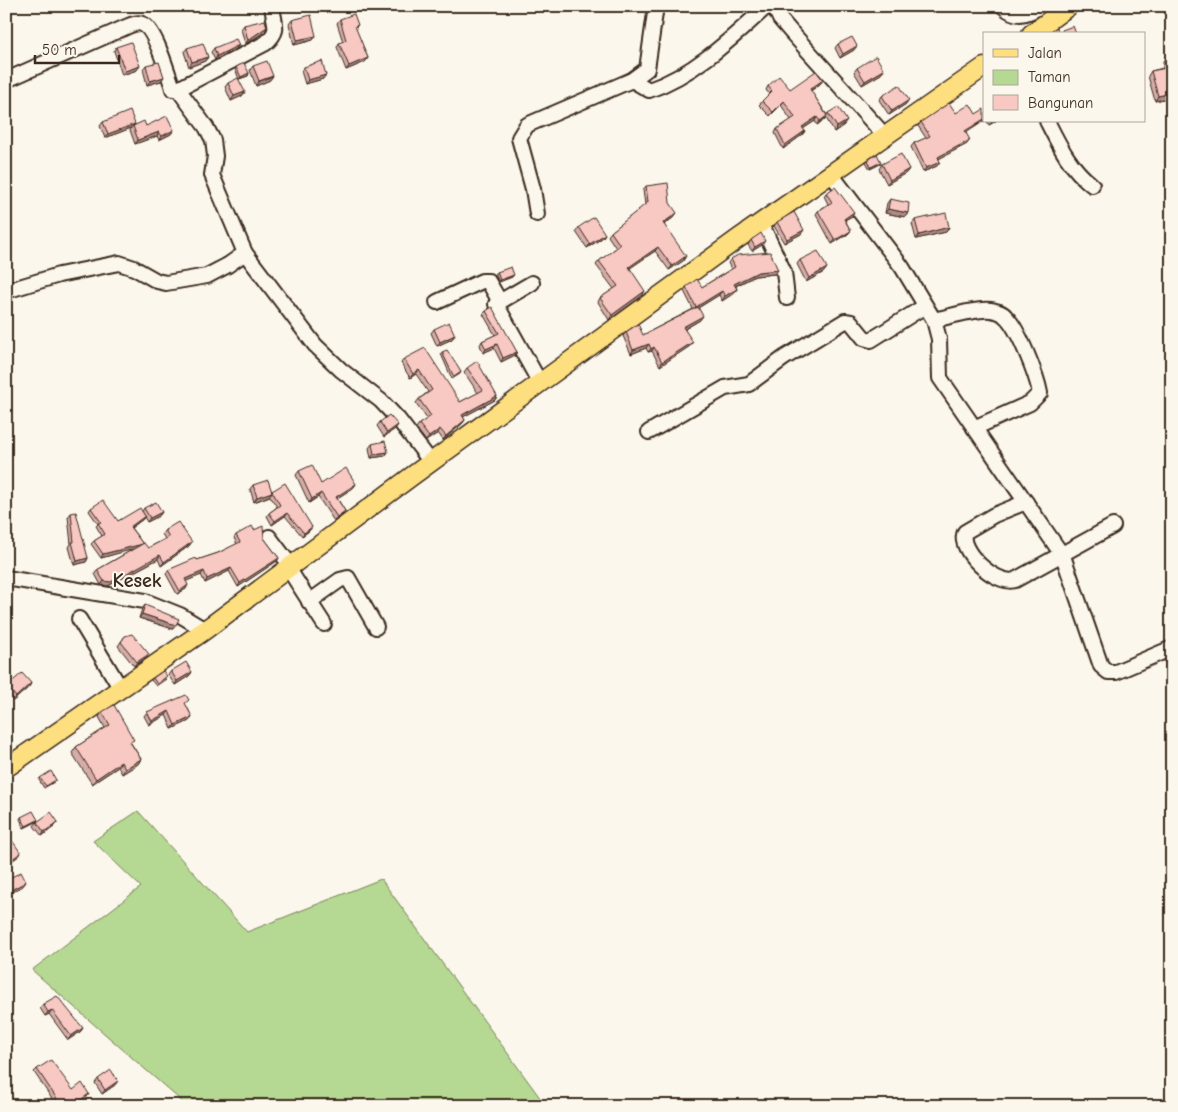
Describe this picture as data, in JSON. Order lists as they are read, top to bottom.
{
  "districts": ["Kesek"],
  "legend": ["Jalan", "Taman", "Bangunan"],
  "scale_bar": "50 m"
}
